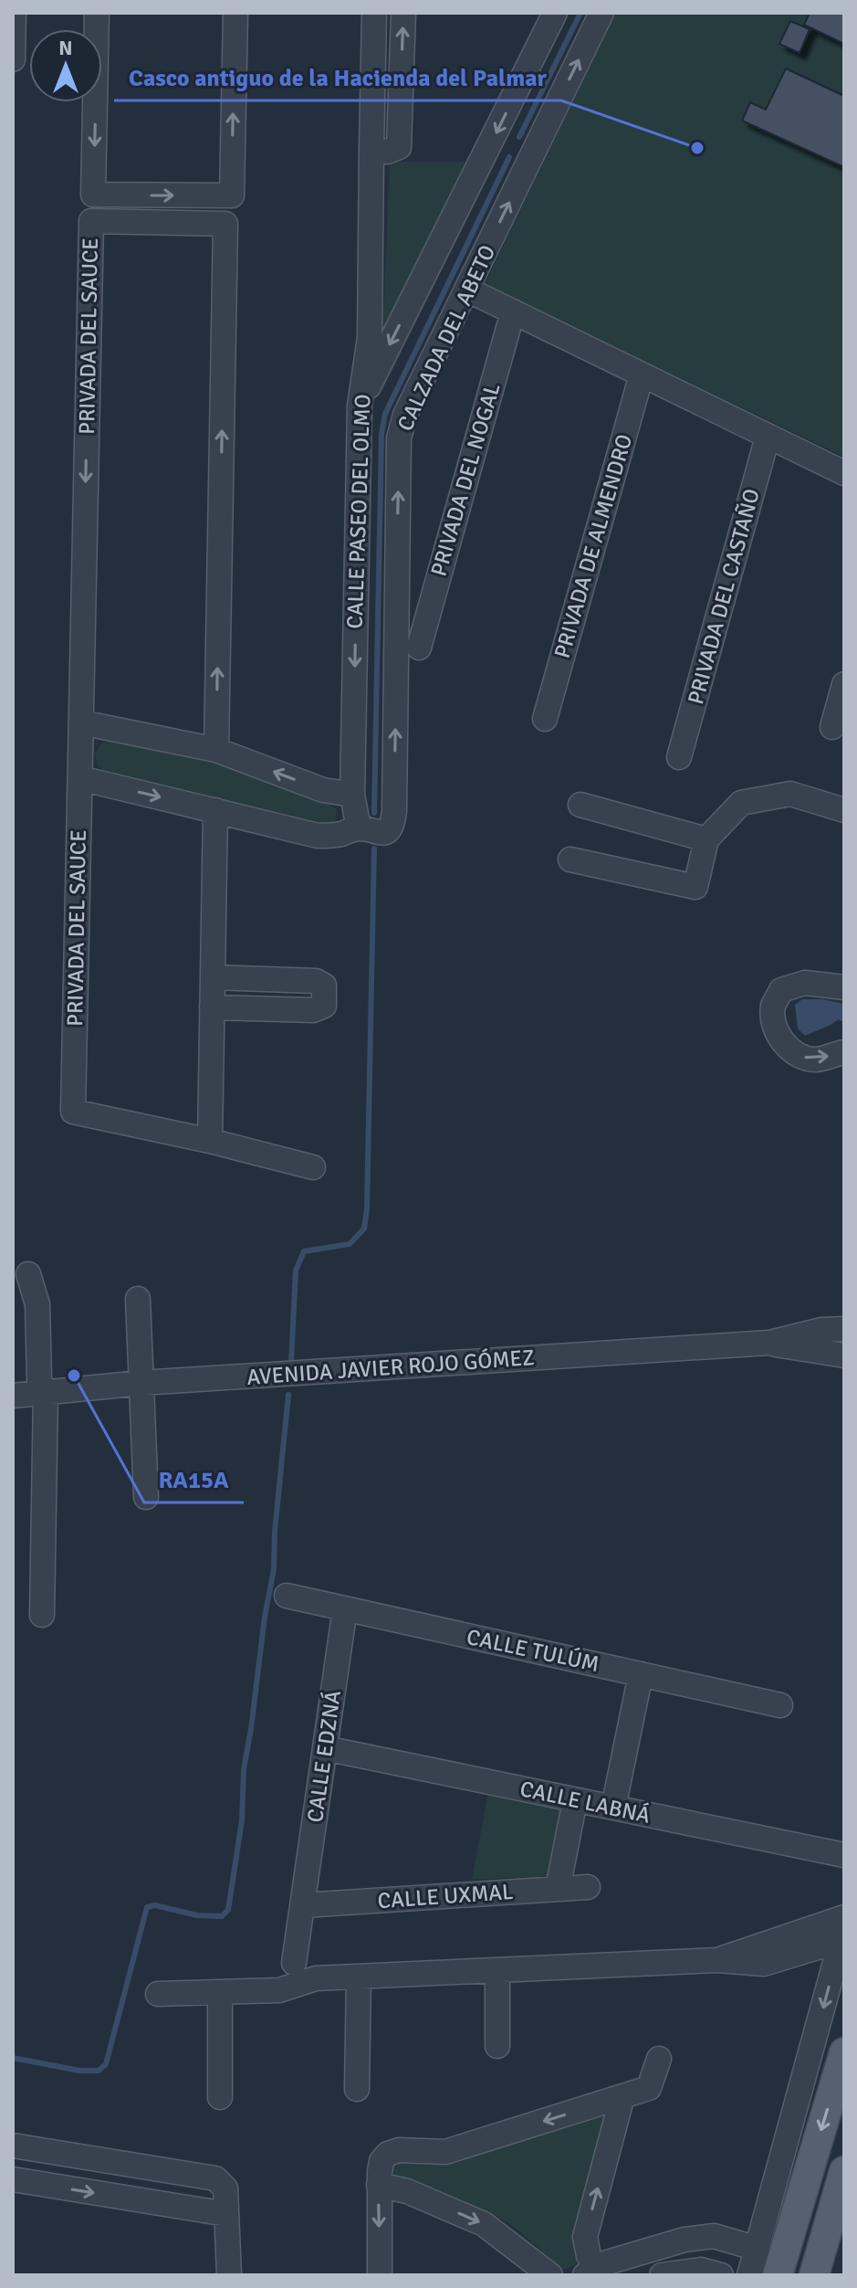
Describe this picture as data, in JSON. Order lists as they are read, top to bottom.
{
  "streets": {
    "street": [
      "PRIVADA DEL SAUCE",
      "CALZADA DEL ABETO",
      "PRIVADA DEL NOGAL",
      "CALLE PASEO DEL OLMO",
      "PRIVADA DE ALMENDRO",
      "PRIVADA DEL CASTAÑO",
      "AVENIDA JAVIER ROJO GÓMEZ",
      "CALLE TULÚM",
      "CALLE EDZNÁ",
      "CALLE LABNÁ",
      "CALLE UXMAL"
    ]
  },
  "crossings": [
    ["CALZADA DEL ABETO", "CALLE PASEO DEL OLMO"],
    ["CALLE TULÚM", "CALLE EDZNÁ"],
    ["CALLE EDZNÁ", "CALLE LABNÁ"],
    ["CALLE EDZNÁ", "CALLE UXMAL"]
  ],
  "one_way": ["CALLE PASEO DEL OLMO"],
  "places": ["Casco antiguo de la Hacienda del Palmar", "RA15A"],
  "north": "top"
}
